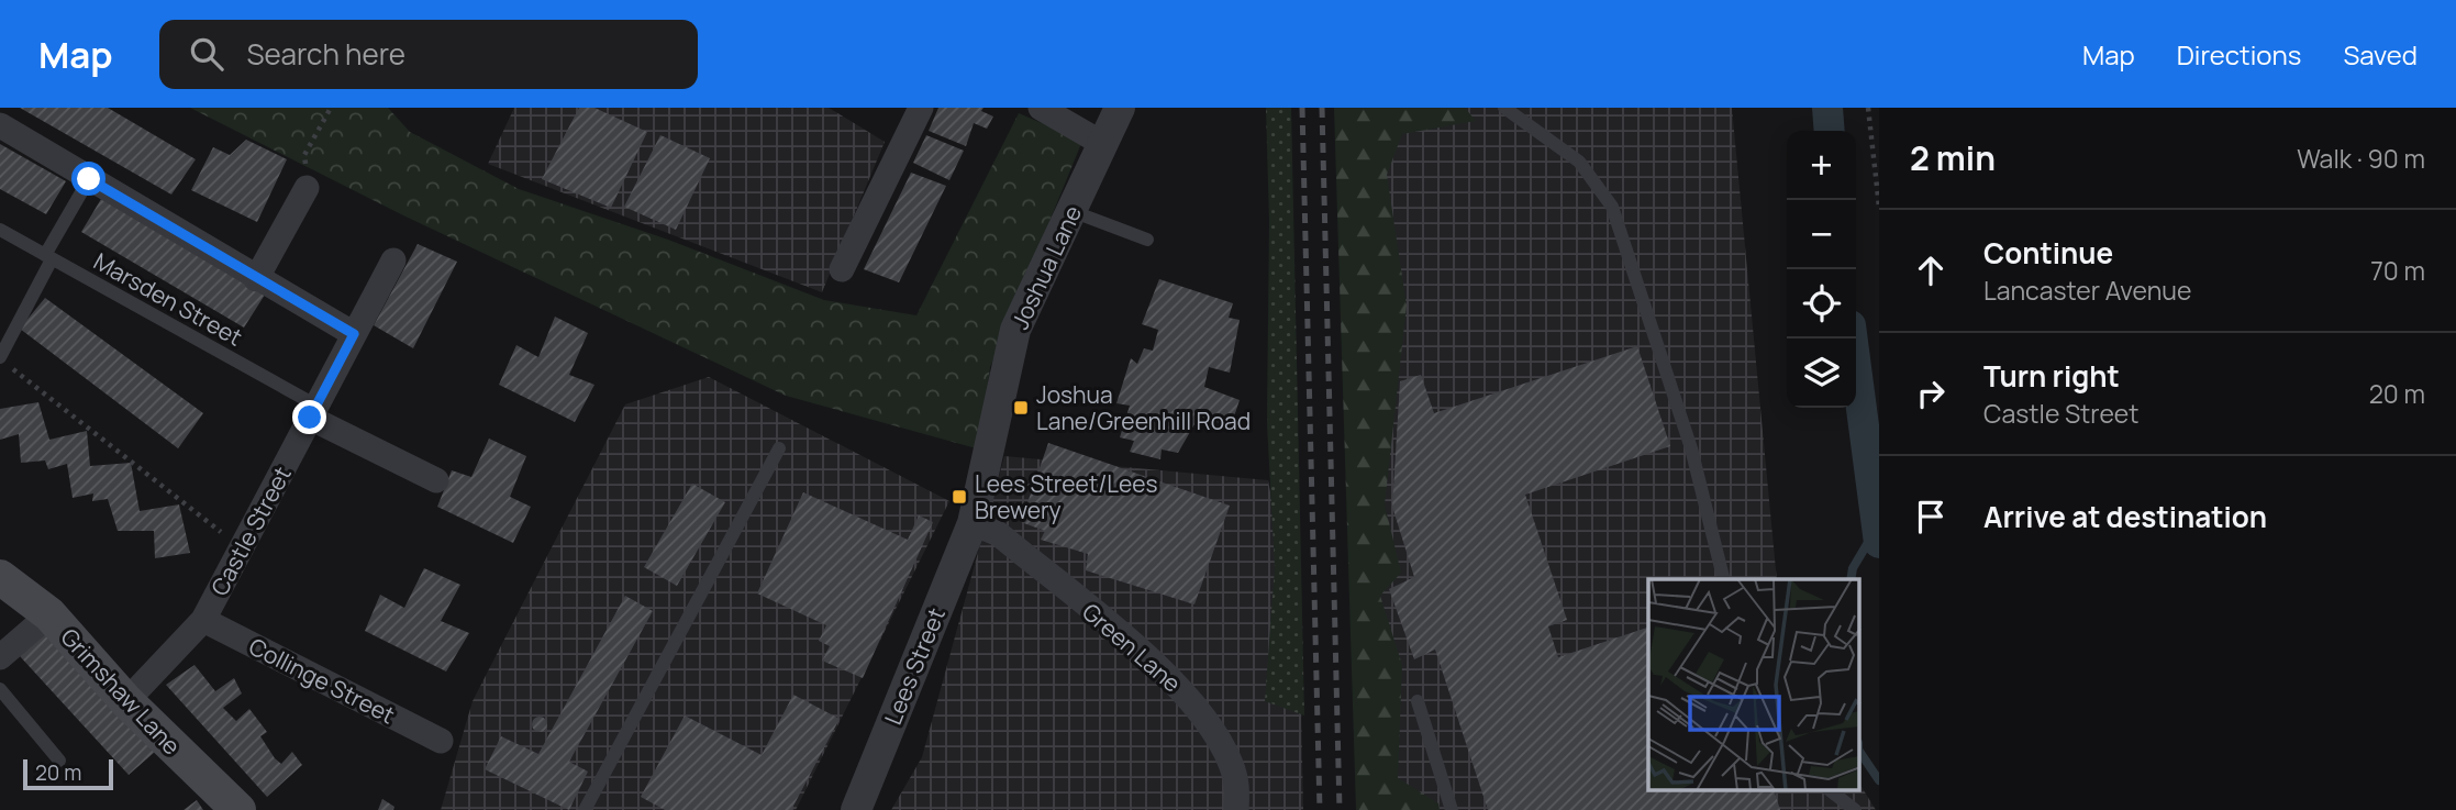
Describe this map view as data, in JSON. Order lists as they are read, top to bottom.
{
  "streets": {
    "main road": ["Grimshaw Lane"],
    "street": [
      "Joshua Lane",
      "Castle Street",
      "Green Lane",
      "Lees Street",
      "Collinge Street"
    ],
    "lane": ["Marsden Street"]
  },
  "crossings": [
    ["Joshua Lane", "Green Lane"],
    ["Joshua Lane", "Lees Street"],
    ["Marsden Street", "Castle Street"],
    ["Castle Street", "Collinge Street"],
    ["Castle Street", "Grimshaw Lane"],
    ["Green Lane", "Lees Street"]
  ],
  "places": {
    "transit": ["Joshua Lane/Greenhill Road", "Lees Street/Lees Brewery"]
  },
  "scale_bar": "20 m",
  "page": {
    "header": "Map",
    "search": "Search here",
    "nav": ["Map", "Directions", "Saved"],
    "heading": ["2 min", "Walk · 90 m"],
    "map_buttons": ["+", "−"],
    "list": [
      ["Continue", "Lancaster Avenue", "70 m"],
      ["Turn right", "Castle Street", "20 m"],
      "Arrive at destination"
    ],
    "scale": "20 m"
  }
}
